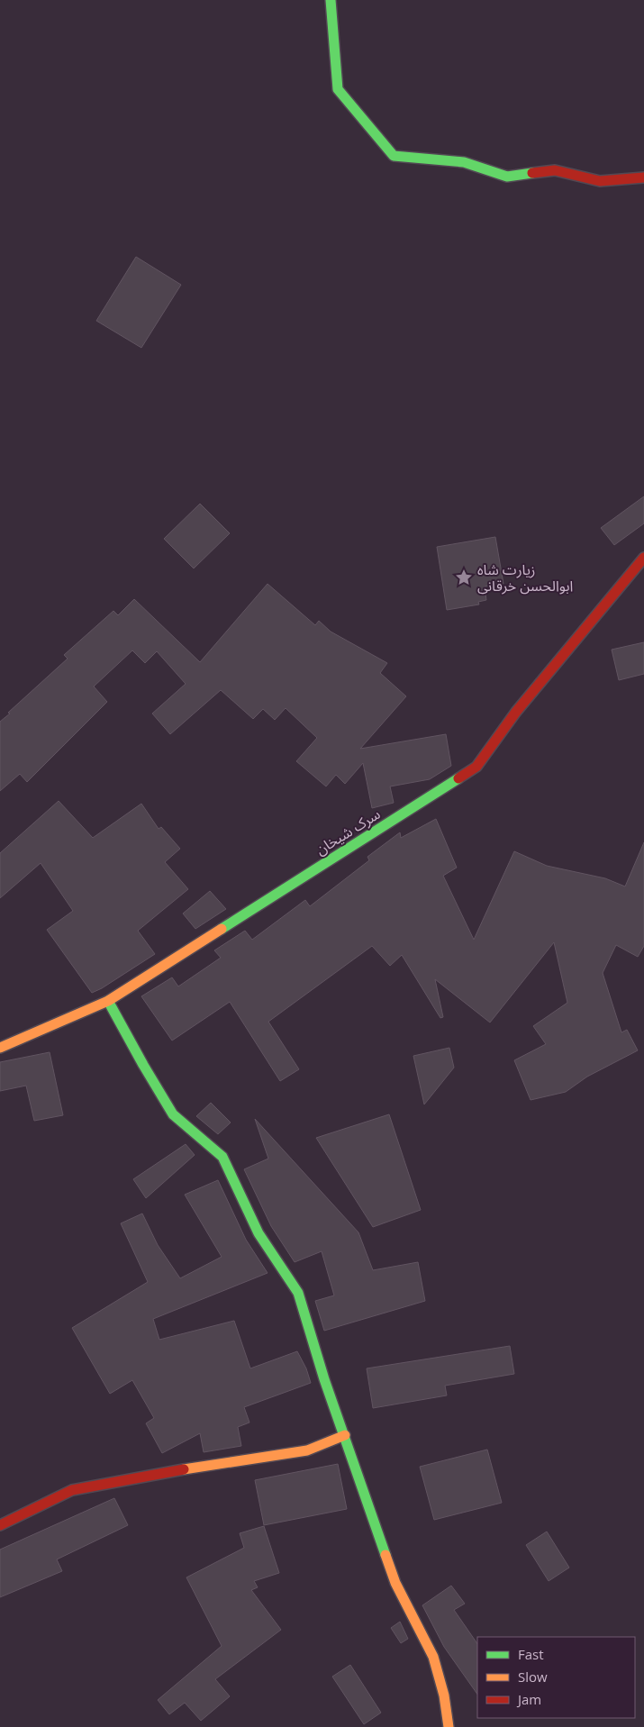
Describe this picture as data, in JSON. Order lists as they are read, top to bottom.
{
  "streets": {
    "street": ["سرک شیخان"]
  },
  "places": {
    "place": ["زیارت شاه ابوالحسن خرقانی"]
  },
  "legend": ["Fast", "Slow", "Jam"]
}
